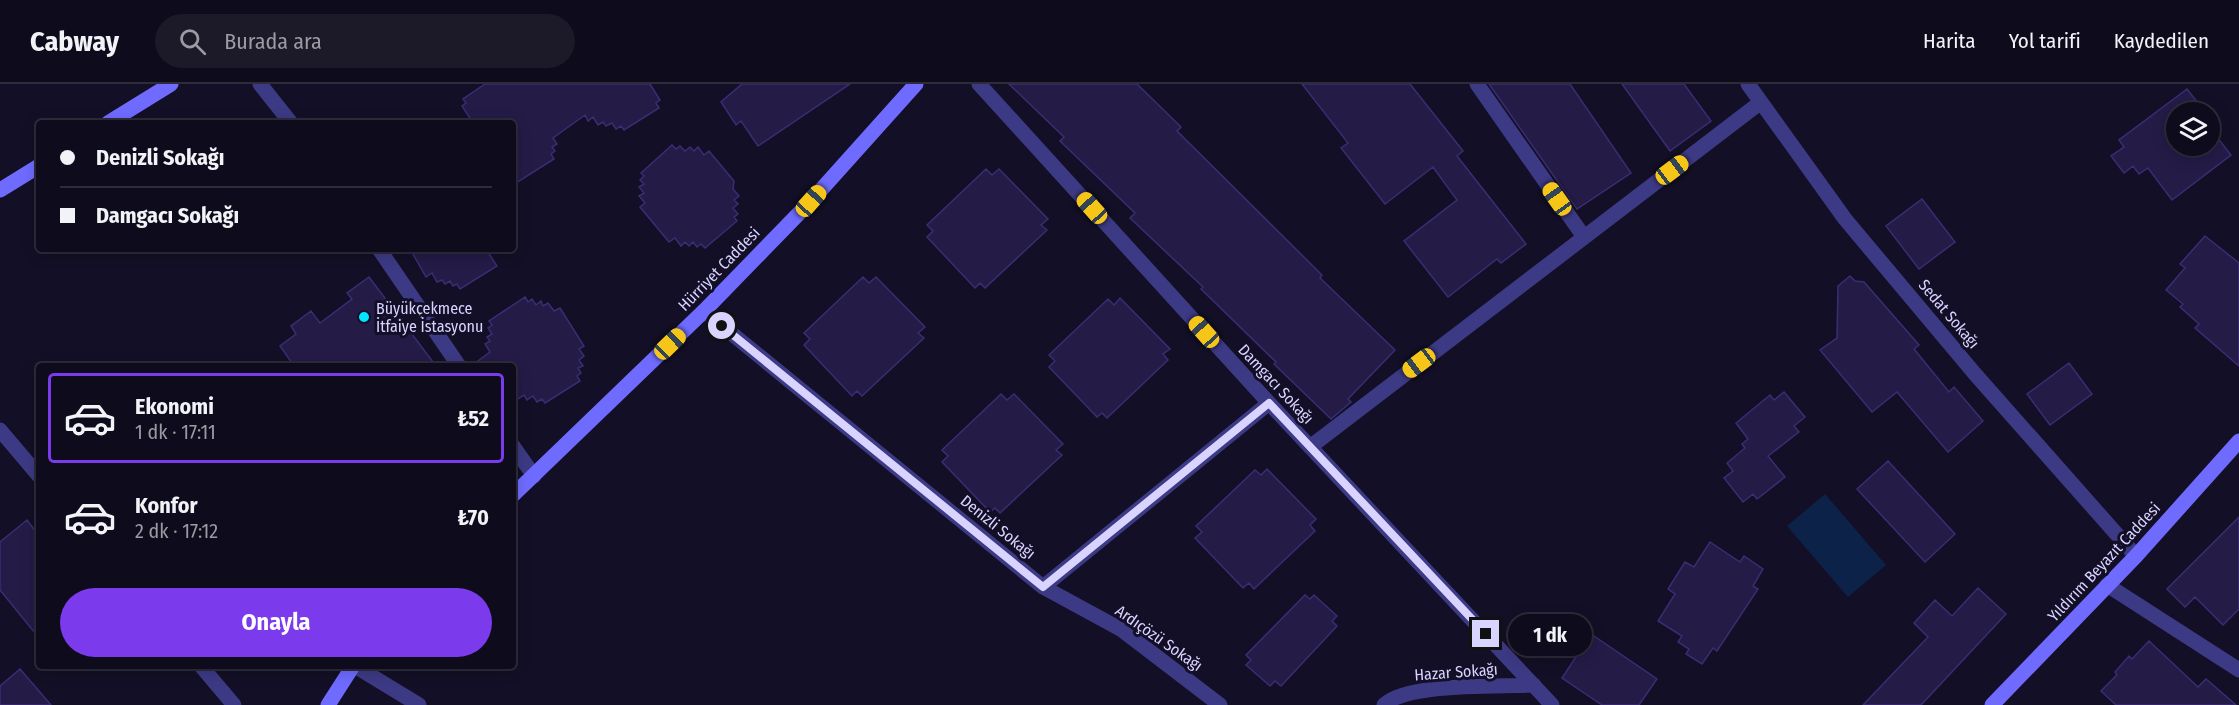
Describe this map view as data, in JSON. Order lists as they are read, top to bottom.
{
  "streets": {
    "main road": ["Hürriyet Caddesi", "Yıldırım Beyazıt Caddesi"],
    "street": [
      "Sedat Sokağı",
      "Damgacı Sokağı",
      "Denizli Sokağı",
      "Ardıçözü Sokağı",
      "Hazar Sokağı"
    ]
  },
  "crossings": [
    ["Hürriyet Caddesi", "Denizli Sokağı"],
    ["Sedat Sokağı", "Yıldırım Beyazıt Caddesi"],
    ["Damgacı Sokağı", "Hazar Sokağı"],
    ["Denizli Sokağı", "Ardıçözü Sokağı"]
  ],
  "places": ["Büyükçekmece İtfaiye İstasyonu"],
  "page": {
    "header": "Cabway",
    "search": "Burada ara",
    "nav": ["Harita", "Yol tarifi", "Kaydedilen"],
    "banner": ["Denizli Sokağı", "Damgacı Sokağı"],
    "list": [
      {
        "name": "Ekonomi",
        "note": "1 dk · 17:11",
        "value": "₺52"
      },
      {
        "name": "Konfor",
        "note": "2 dk · 17:12",
        "value": "₺70"
      }
    ],
    "buttons": "Onayla",
    "bubble": "1 dk"
  }
}
